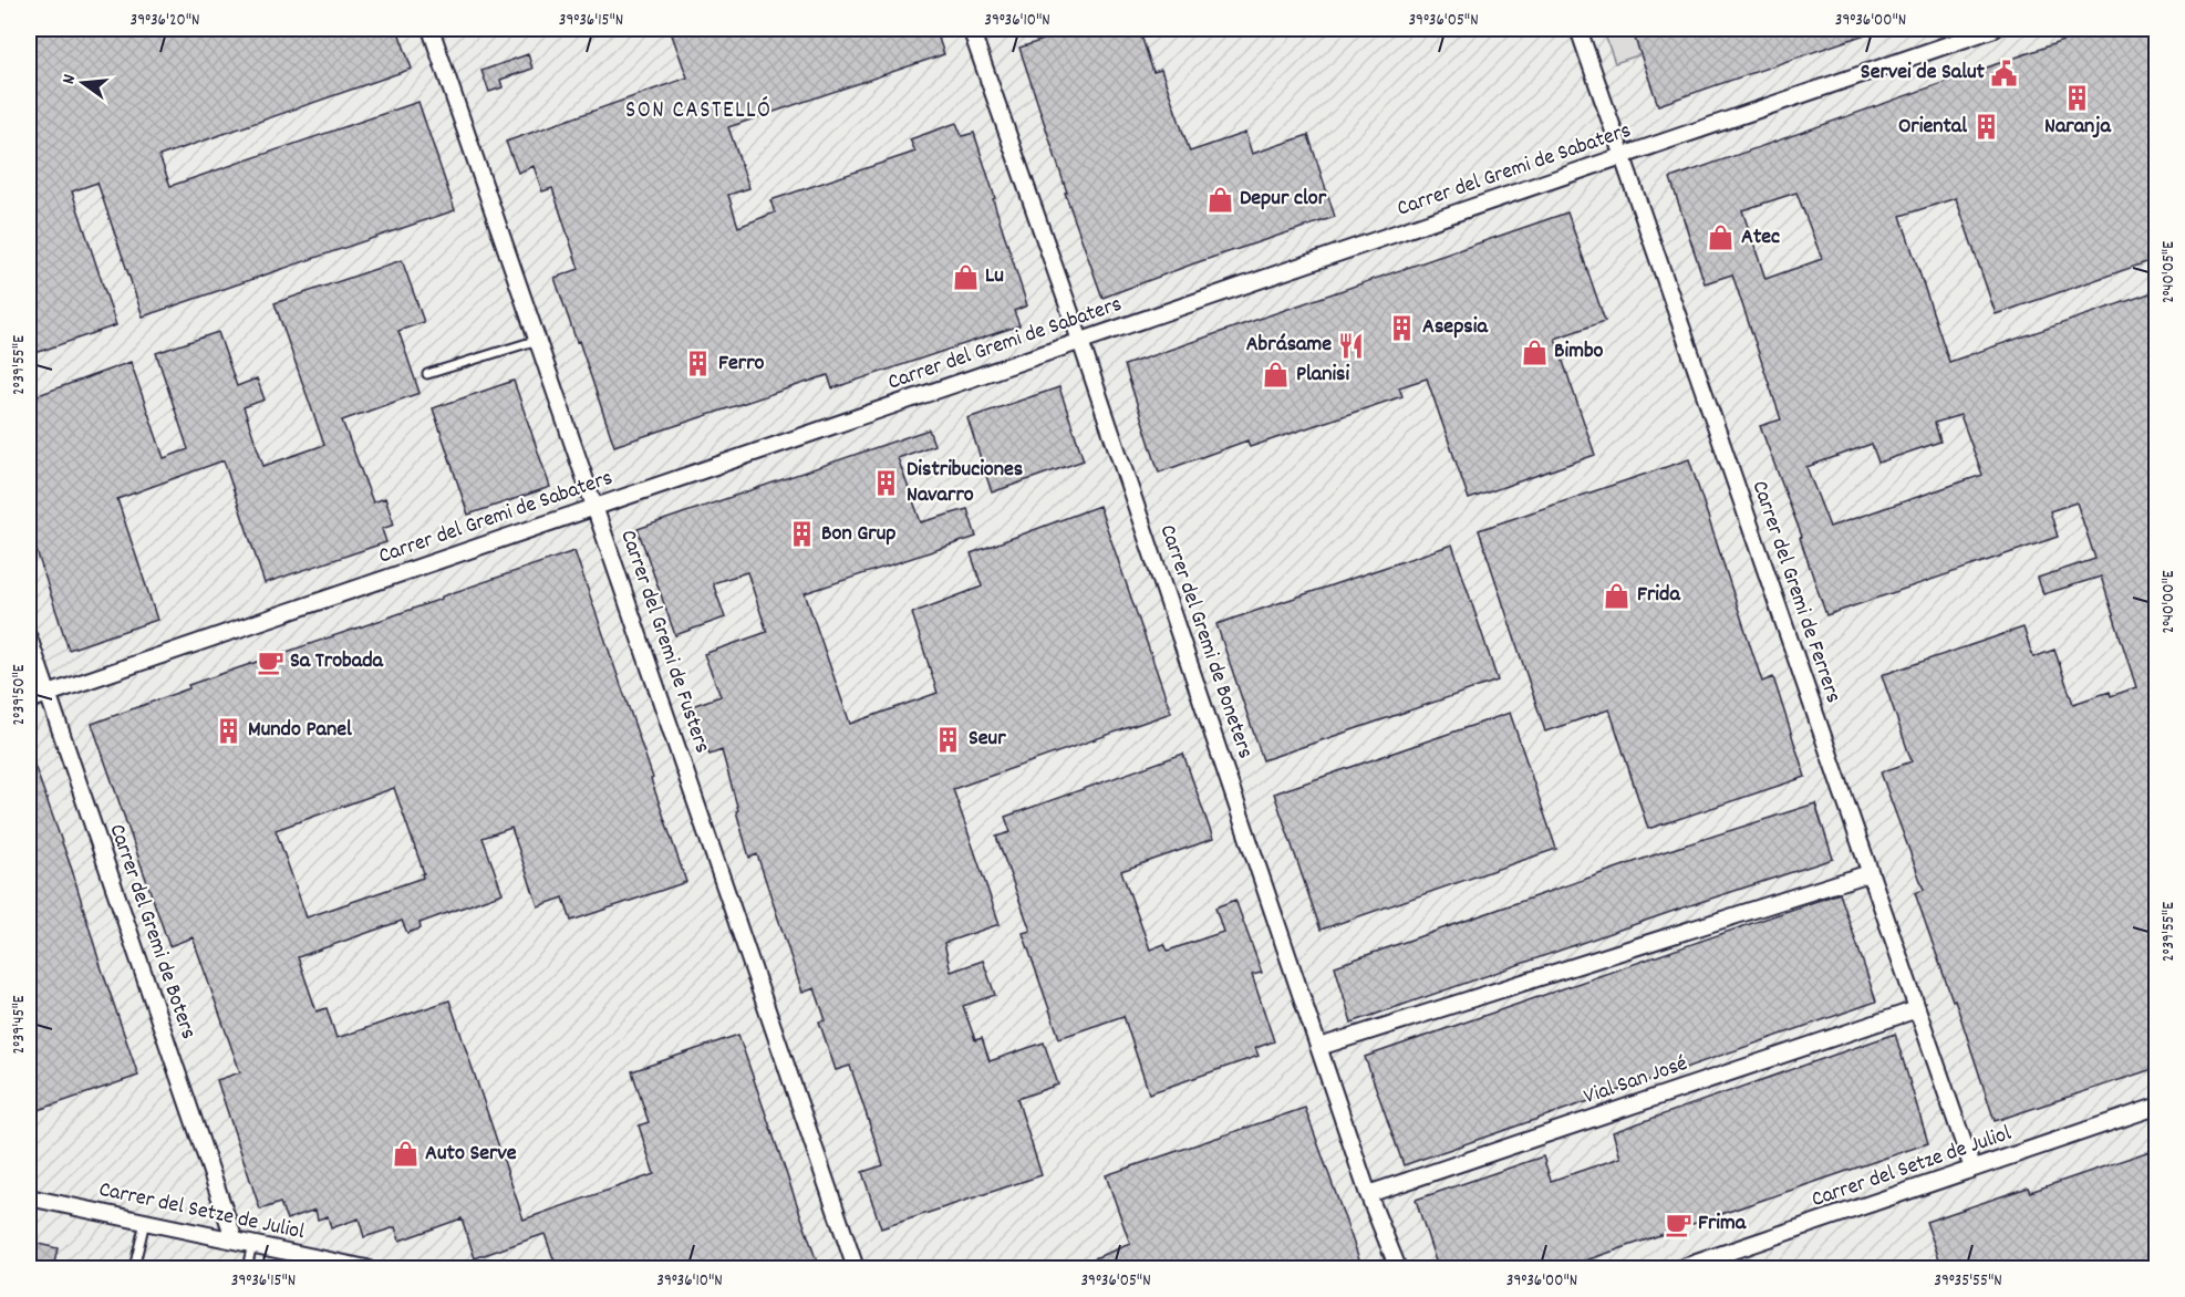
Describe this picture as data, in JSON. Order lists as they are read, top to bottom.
{
  "streets": {
    "street": [
      "Carrer del Gremi de Sabaters",
      "Carrer del Gremi de Ferrers",
      "Carrer del Gremi de Fusters",
      "Carrer del Gremi de Boneters",
      "Carrer del Gremi de Boters",
      "Vial San José",
      "Carrer del Setze de Juliol"
    ]
  },
  "crossings": [
    ["Carrer del Gremi de Sabaters", "Carrer del Gremi de Ferrers"],
    ["Carrer del Gremi de Sabaters", "Carrer del Gremi de Fusters"],
    ["Carrer del Gremi de Sabaters", "Carrer del Gremi de Boneters"],
    ["Carrer del Gremi de Sabaters", "Carrer del Gremi de Boters"],
    ["Carrer del Gremi de Ferrers", "Vial San José"],
    ["Carrer del Gremi de Ferrers", "Carrer del Setze de Juliol"],
    ["Carrer del Gremi de Boneters", "Vial San José"],
    ["Carrer del Gremi de Boters", "Carrer del Setze de Juliol"]
  ],
  "districts": ["SON CASTELLÓ"],
  "places": {
    "public building": ["Servei de Salut"],
    "building": [
      "Naranja",
      "Oriental",
      "Asepsia",
      "Ferro",
      "Distribuciones Navarro",
      "Bon Grup",
      "Mundo Panel",
      "Seur"
    ],
    "shop": [
      "Depur clor",
      "Atec",
      "Lu",
      "Bimbo",
      "Planisi",
      "Frida",
      "Auto Serve"
    ],
    "restaurant": ["Abrásame"],
    "cafe": ["Sa Trobada", "Frima"]
  },
  "north": "left",
  "coordinates": [
    "39°36'20\"N",
    "39°36'15\"N",
    "39°36'10\"N",
    "39°36'05\"N",
    "39°36'00\"N",
    "2°40'05\"E",
    "2°39'55\"E",
    "2°40'00\"E",
    "2°39'50\"E",
    "2°39'45\"E",
    "39°35'55\"N"
  ]
}
